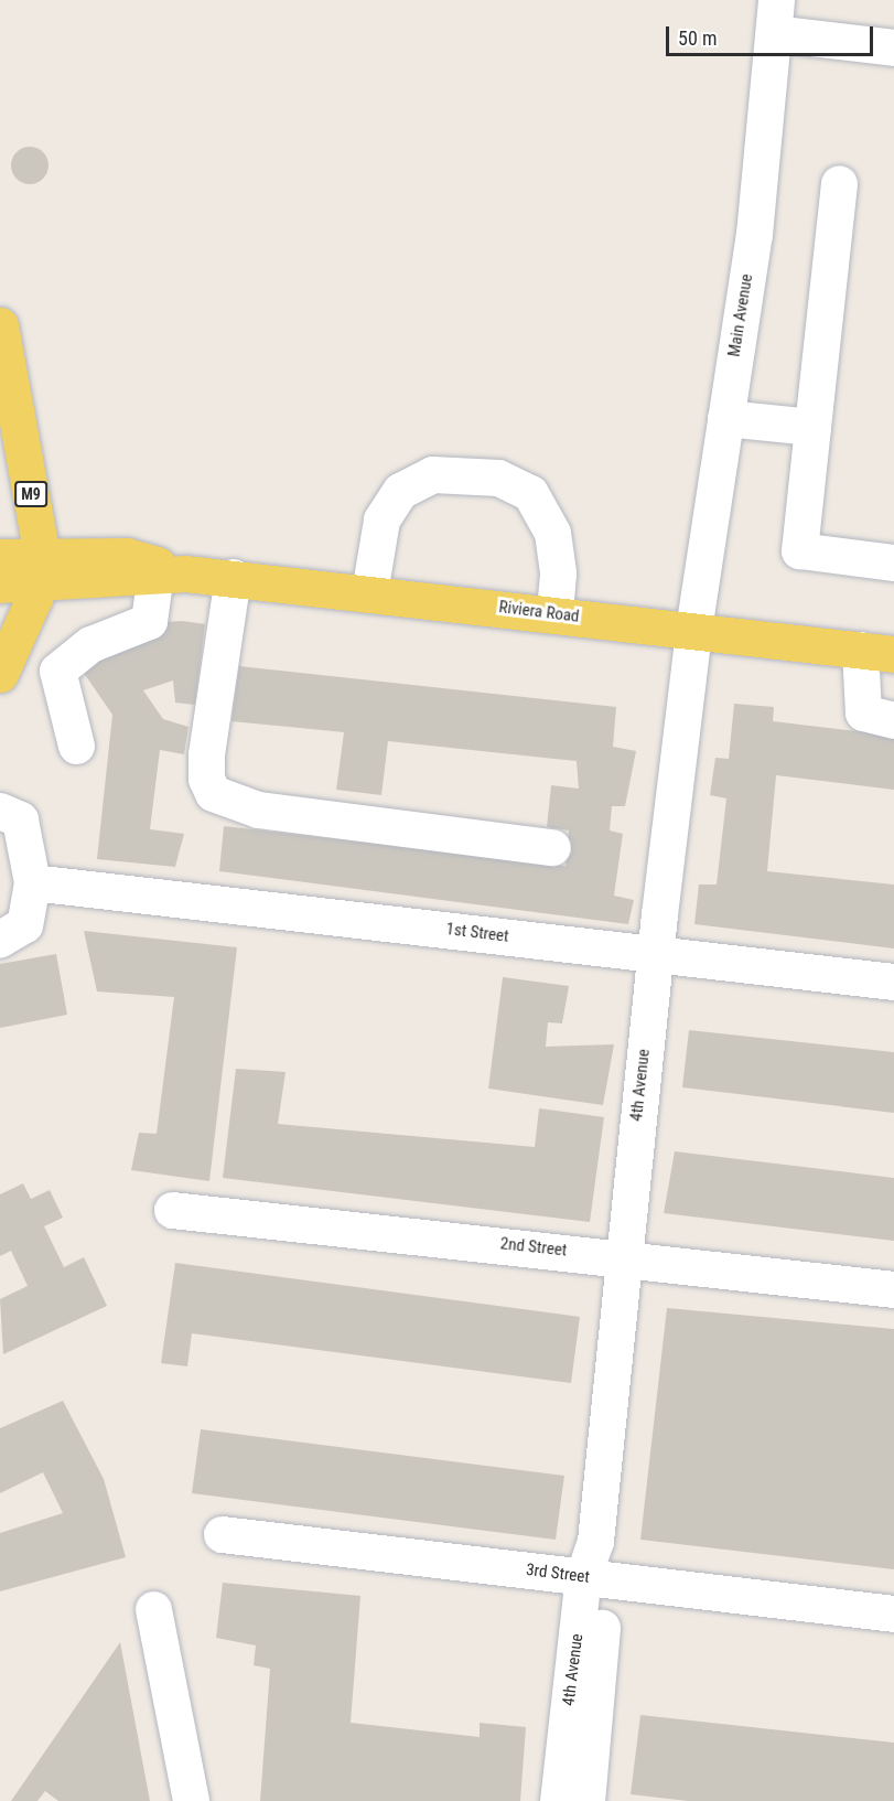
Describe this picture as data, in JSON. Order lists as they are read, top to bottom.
{
  "streets": {
    "main road": ["M9", "Riviera Road"],
    "street": [
      "Main Avenue",
      "1st Street",
      "4th Avenue",
      "2nd Street",
      "3rd Street"
    ]
  },
  "crossings": [
    ["Main Avenue", "Riviera Road"],
    ["Main Avenue", "4th Avenue"],
    ["M9", "Riviera Road"],
    ["Riviera Road", "4th Avenue"],
    ["1st Street", "4th Avenue"],
    ["4th Avenue", "2nd Street"],
    ["4th Avenue", "3rd Street"]
  ],
  "scale_bar": "50 m"
}
